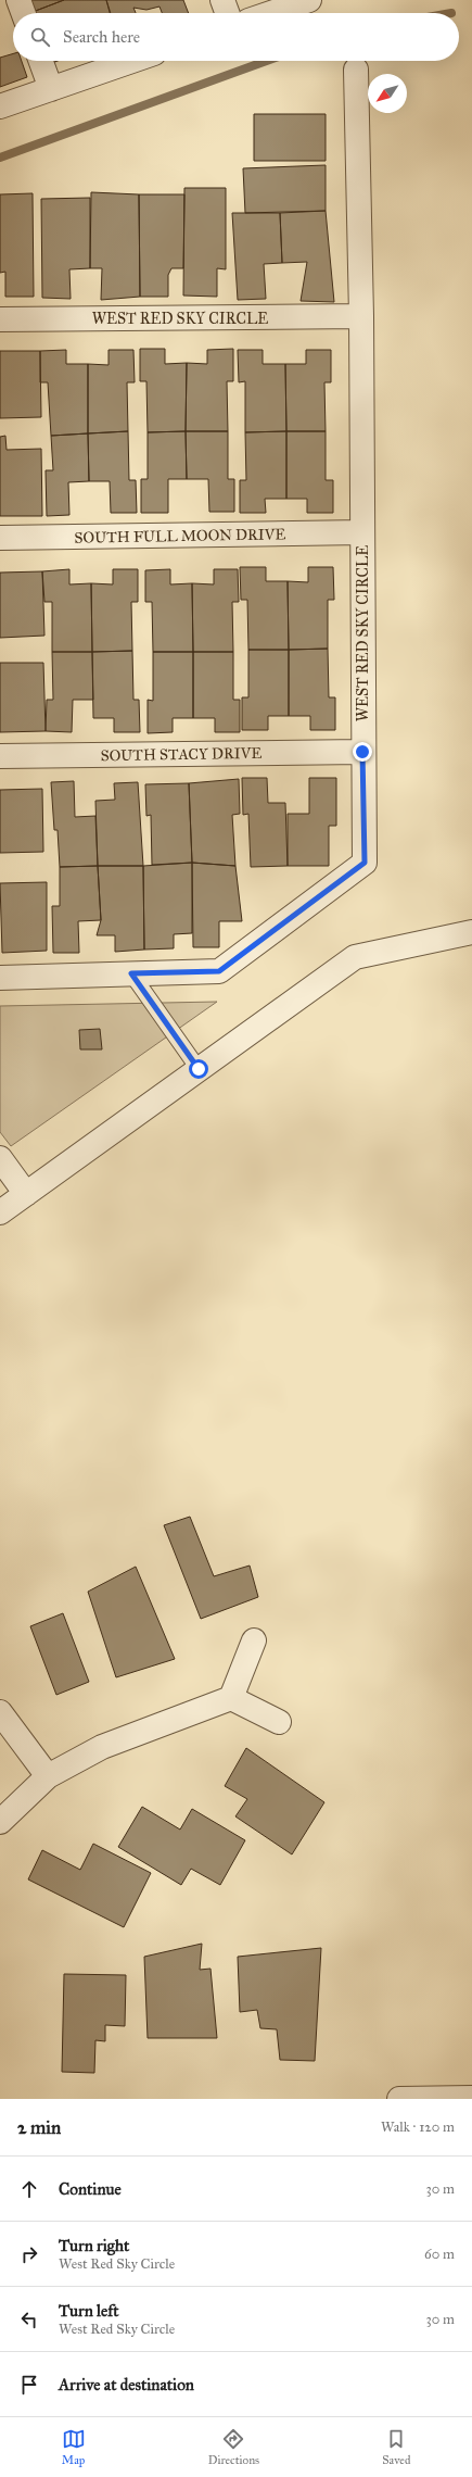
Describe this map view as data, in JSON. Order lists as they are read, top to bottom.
{
  "streets": {
    "street": ["WEST RED SKY CIRCLE", "SOUTH FULL MOON DRIVE", "SOUTH STACY DRIVE"]
  },
  "crossings": [
    ["WEST RED SKY CIRCLE", "SOUTH FULL MOON DRIVE"],
    ["WEST RED SKY CIRCLE", "SOUTH STACY DRIVE"]
  ],
  "north": "bottom left",
  "page": {
    "search": "Search here",
    "heading": ["2 min", "Walk · 120 m"],
    "list": [
      ["Continue", "30 m"],
      ["Turn right", "West Red Sky Circle", "60 m"],
      ["Turn left", "West Red Sky Circle", "30 m"],
      "Arrive at destination"
    ],
    "nav": ["Map", "Directions", "Saved"]
  }
}
